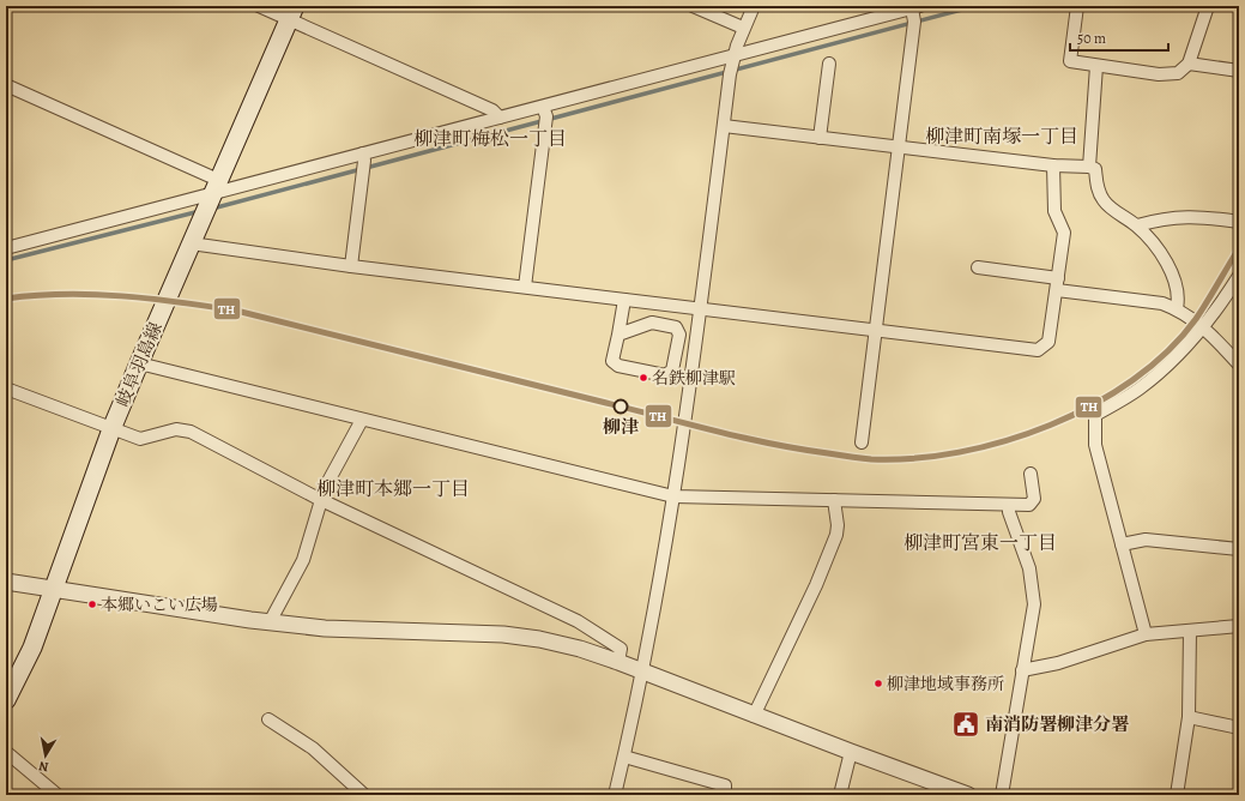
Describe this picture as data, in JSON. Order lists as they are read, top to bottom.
{
  "streets": {
    "main road": ["岐阜羽島線"]
  },
  "districts": [
    "柳津町南塚一丁目",
    "柳津町梅松一丁目",
    "柳津町本郷一丁目",
    "柳津町宮東一丁目"
  ],
  "places": {
    "other": [
      "名鉄柳津駅",
      "柳津",
      "本郷いこい広場",
      "柳津地域事務所"
    ],
    "public building": ["南消防署柳津分署"]
  },
  "lines": ["transit line TH"],
  "scale_bar": "50 m",
  "north": "bottom"
}
